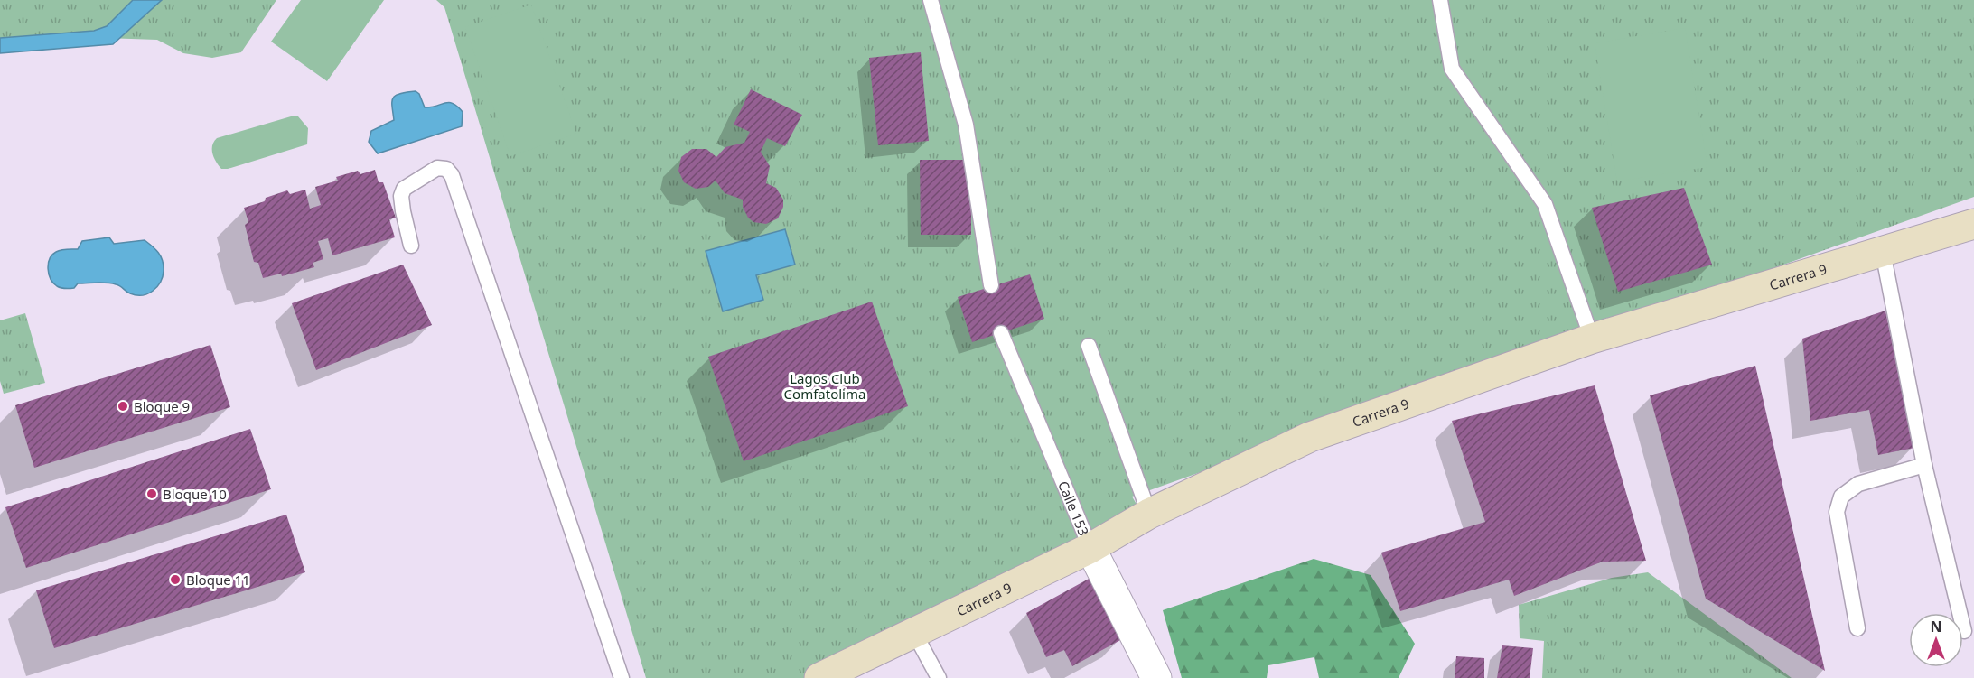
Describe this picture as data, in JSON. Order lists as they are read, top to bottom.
{
  "streets": {
    "street": ["Carrera 9", "Calle 153"]
  },
  "crossings": [
    ["Carrera 9", "Calle 153"]
  ],
  "parks": ["Lagos Club Comfatolima"],
  "places": ["Bloque 9", "Bloque 10", "Bloque 11"],
  "north": "top"
}
